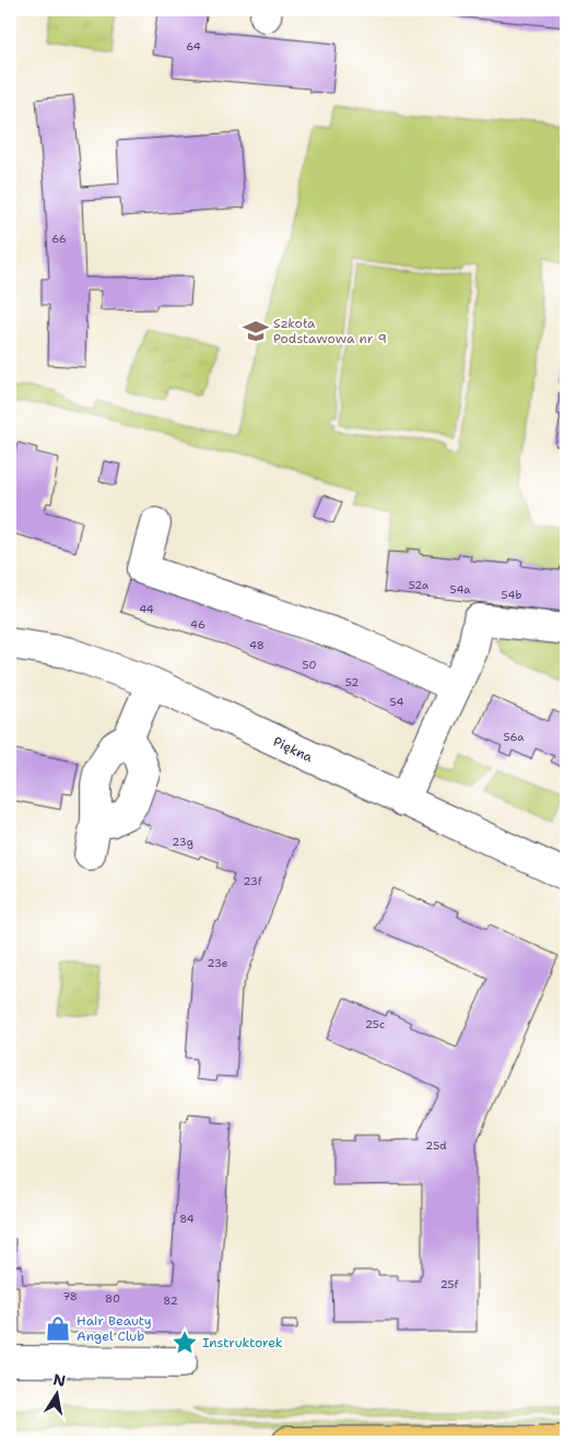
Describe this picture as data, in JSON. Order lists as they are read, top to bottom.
{
  "streets": {
    "street": ["Piękna"]
  },
  "places": {
    "school or university": ["Szkoła Podstawowa nr 9"],
    "shop": ["Hair Beauty Angel Club"],
    "place": ["Instruktorek"]
  },
  "house_numbers": [
    "64",
    "66",
    "52a",
    "54a",
    "54b",
    "44",
    "46",
    "48",
    "50",
    "52",
    "54",
    "56a",
    "23g",
    "23f",
    "23e",
    "25c",
    "25d",
    "84",
    "25f",
    "78",
    "80",
    "82"
  ],
  "north": "top"
}
